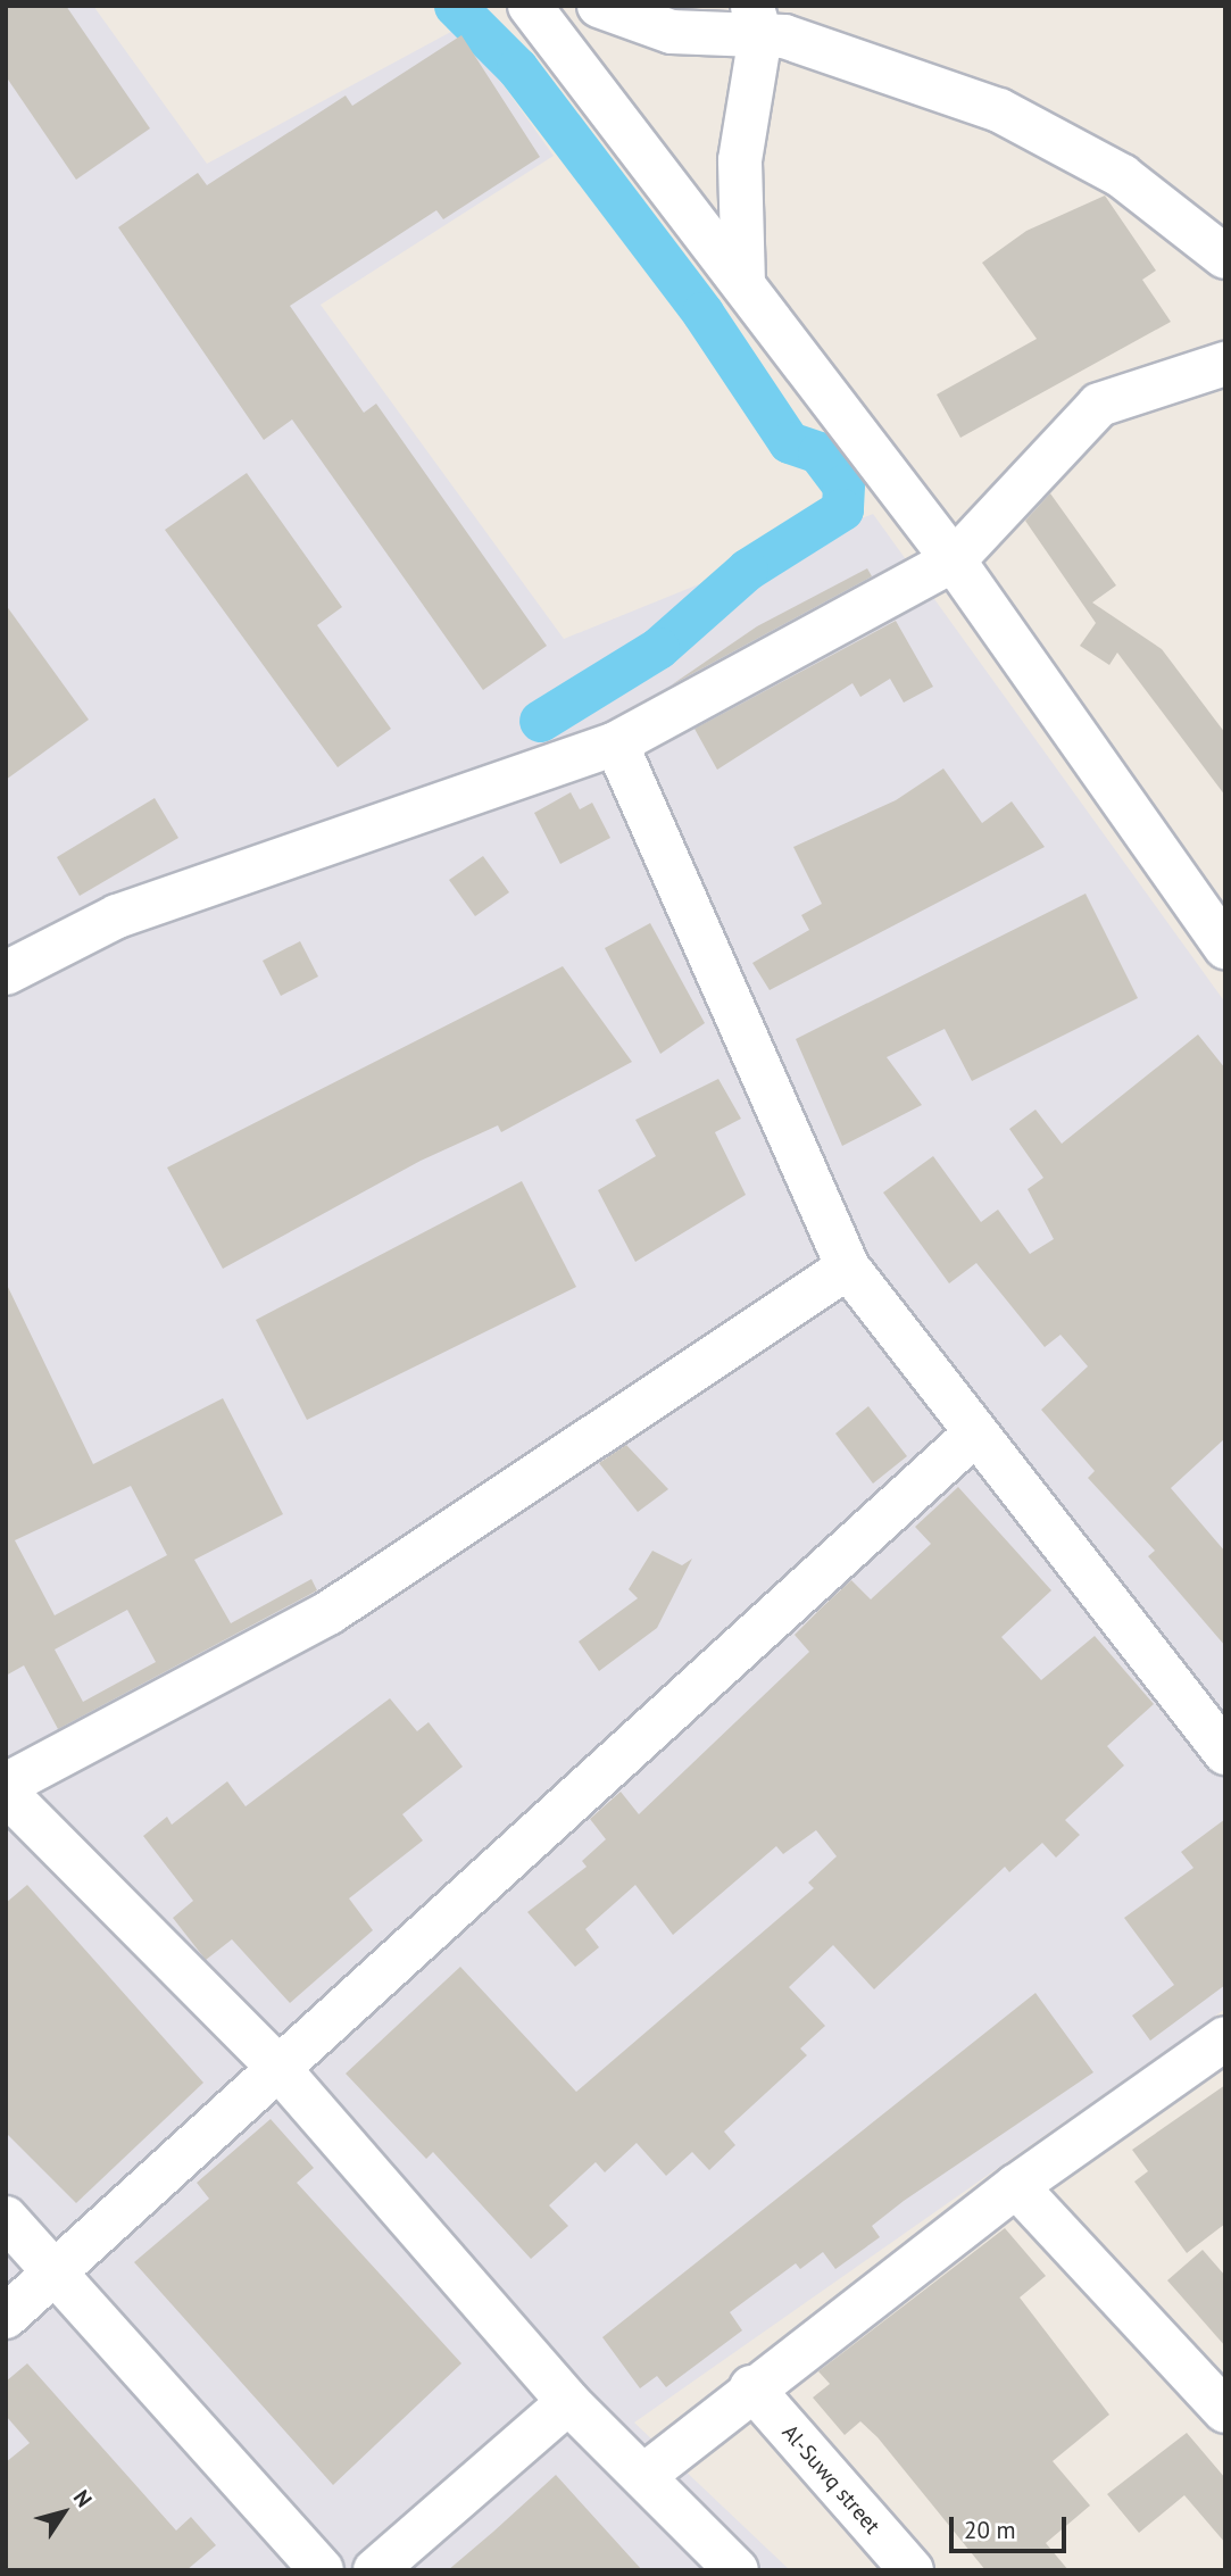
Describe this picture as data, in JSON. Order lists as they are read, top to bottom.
{
  "streets": {
    "street": ["Al-Suwq street"]
  },
  "scale_bar": "20 m",
  "north": "top right"
}
